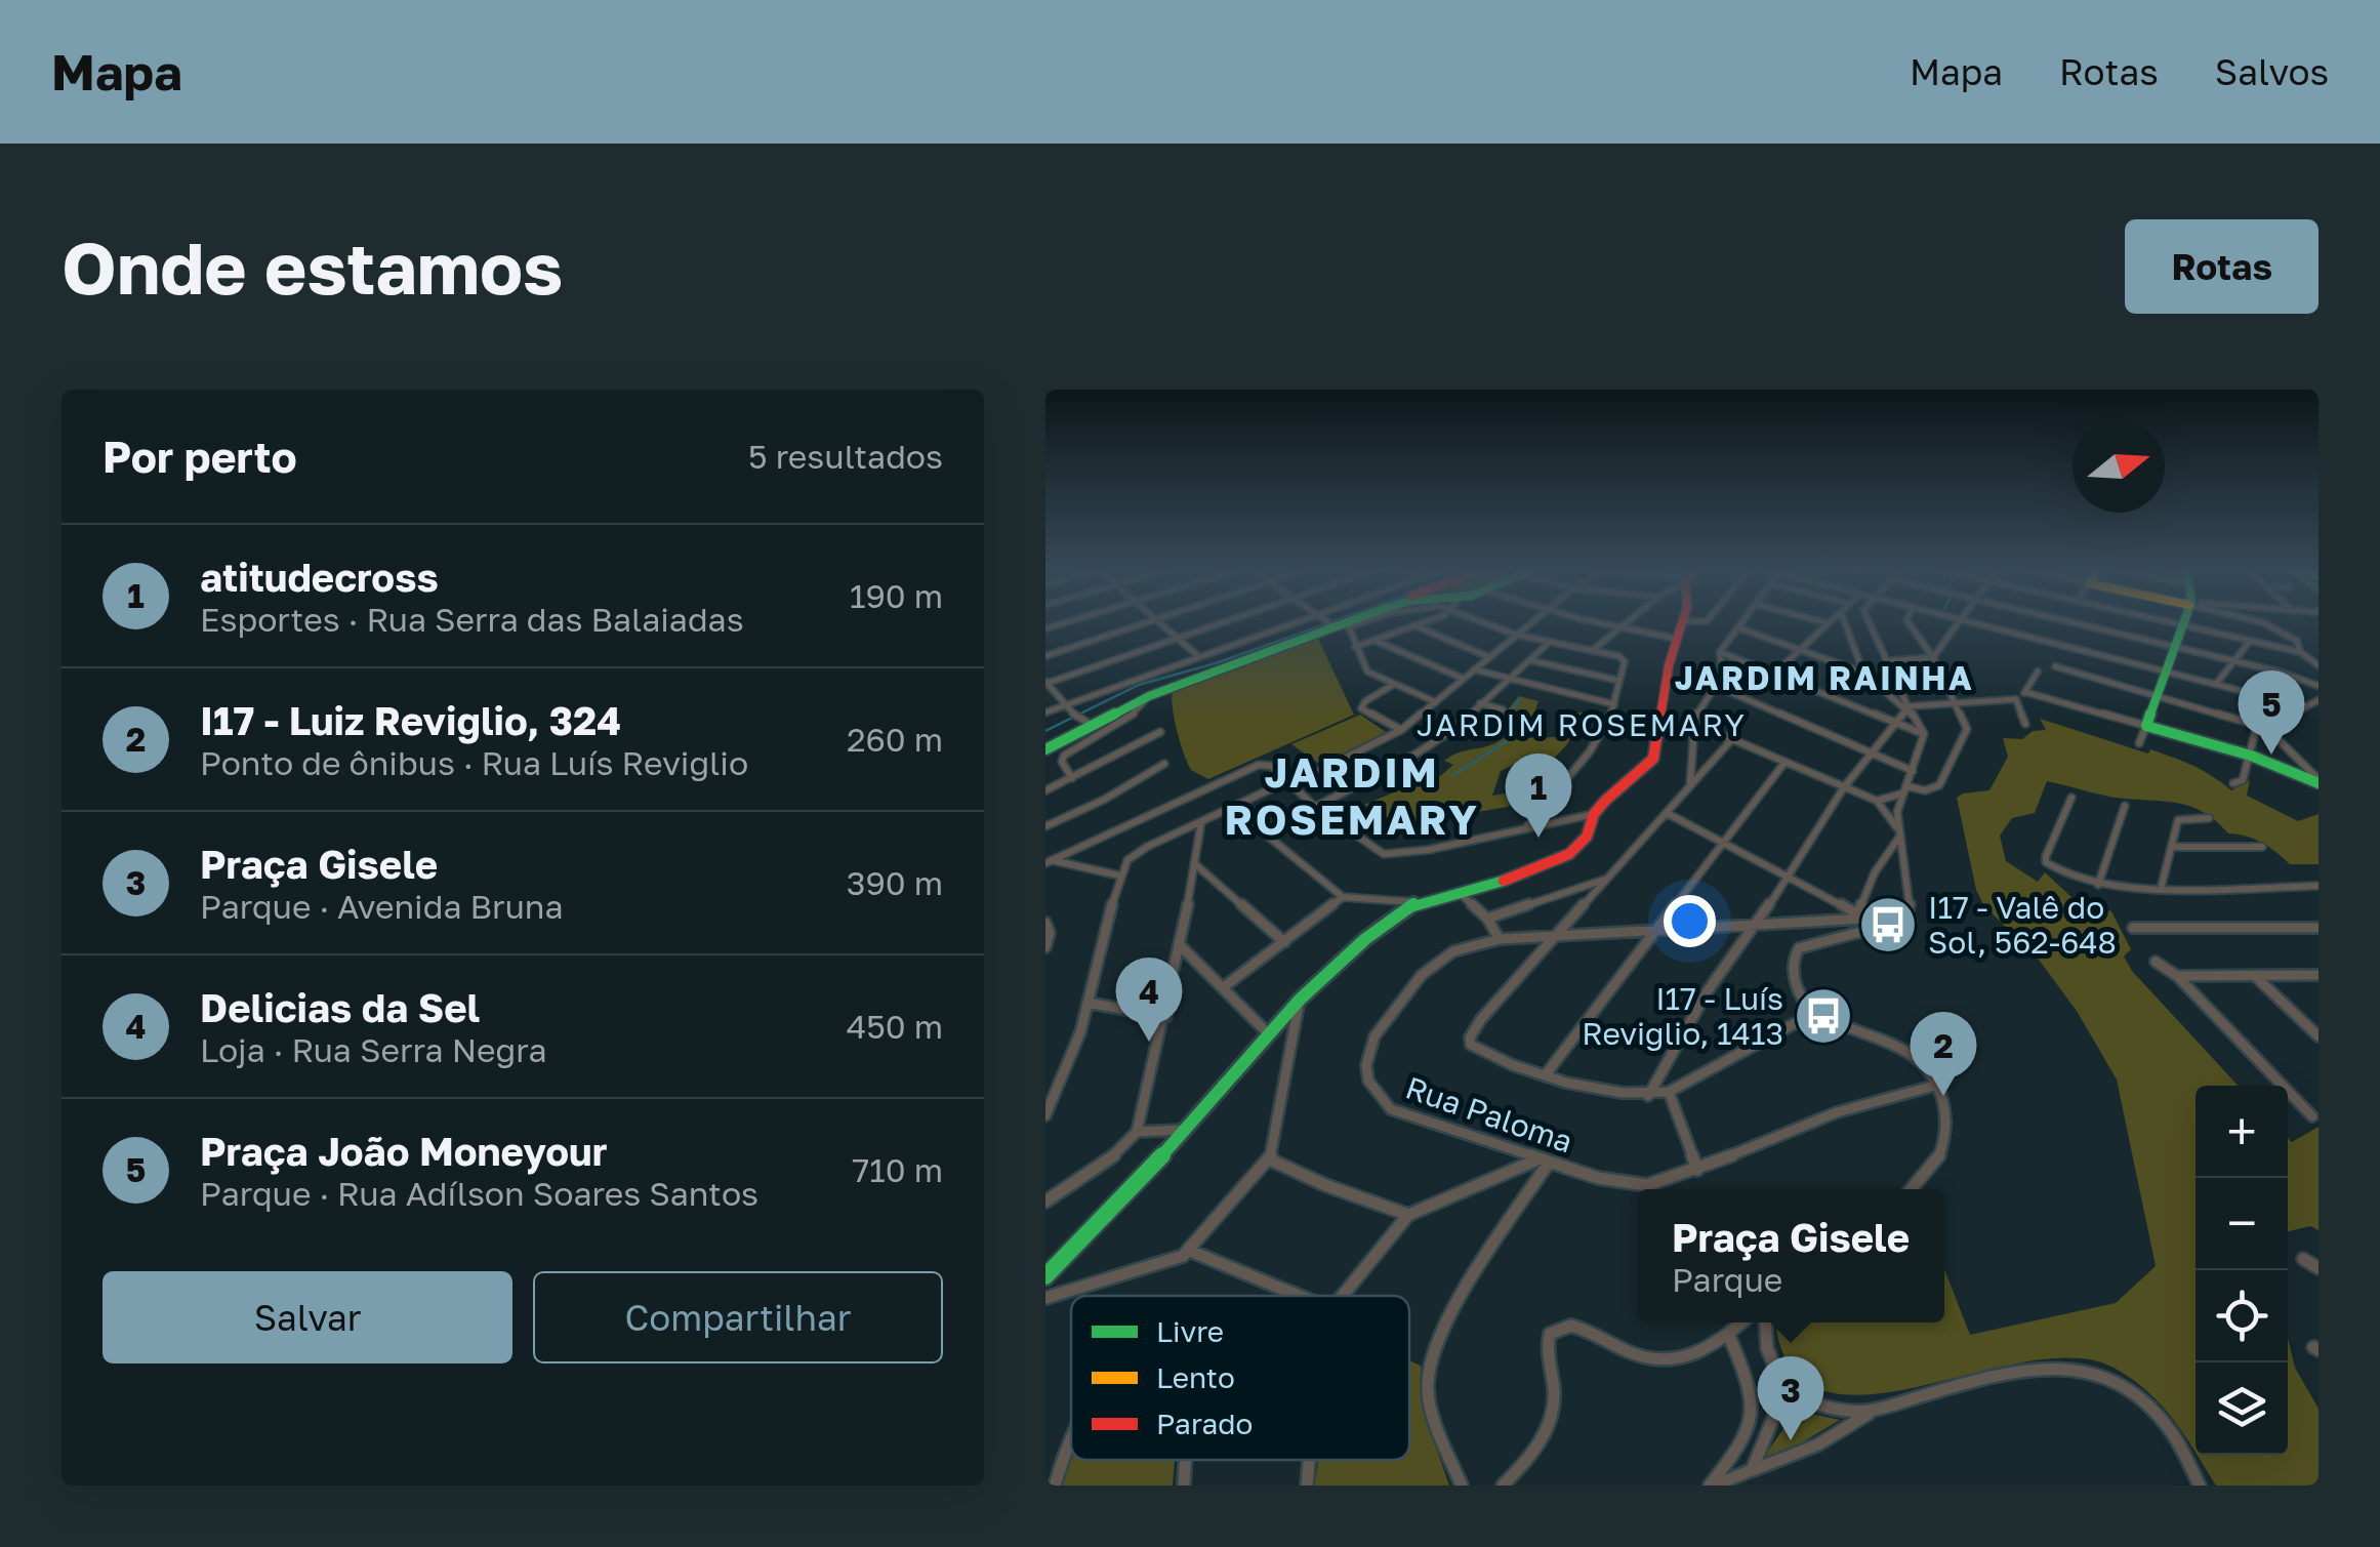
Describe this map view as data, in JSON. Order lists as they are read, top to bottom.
{
  "streets": {
    "street": ["Rua Paloma"]
  },
  "districts": ["JARDIM RAINHA", "JARDIM ROSEMARY", "JARDIM ROSEMARY"],
  "places": {
    "bus stop": ["I17 - Valê do Sol, 562-648", "I17 - Luís Reviglio, 1413"]
  },
  "legend": ["Livre", "Lento", "Parado"],
  "north": "right",
  "page": {
    "header": "Mapa",
    "nav": ["Mapa", "Rotas", "Salvos"],
    "buttons": [
      "Rotas",
      ["Salvar", "Compartilhar"]
    ],
    "title": "Onde estamos",
    "heading": ["Por perto", "5 resultados"],
    "list": [
      {
        "mark": "1",
        "name": "atitudecross",
        "note": "Esportes · Rua Serra das Balaiadas",
        "value": "190 m"
      },
      {
        "mark": "2",
        "name": "I17 - Luiz Reviglio, 324",
        "note": "Ponto de ônibus · Rua Luís Reviglio",
        "value": "260 m"
      },
      {
        "mark": "3",
        "name": "Praça Gisele",
        "note": "Parque · Avenida Bruna",
        "value": "390 m"
      },
      {
        "mark": "4",
        "name": "Delicias da Sel",
        "note": "Loja · Rua Serra Negra",
        "value": "450 m"
      },
      {
        "mark": "5",
        "name": "Praça João Moneyour",
        "note": "Parque · Rua Adílson Soares Santos",
        "value": "710 m"
      }
    ],
    "pins": [
      "5",
      "1",
      "4",
      "2",
      "3"
    ],
    "map_buttons": ["+", "−"],
    "popup": ["Praça Gisele", "Parque"]
  }
}
